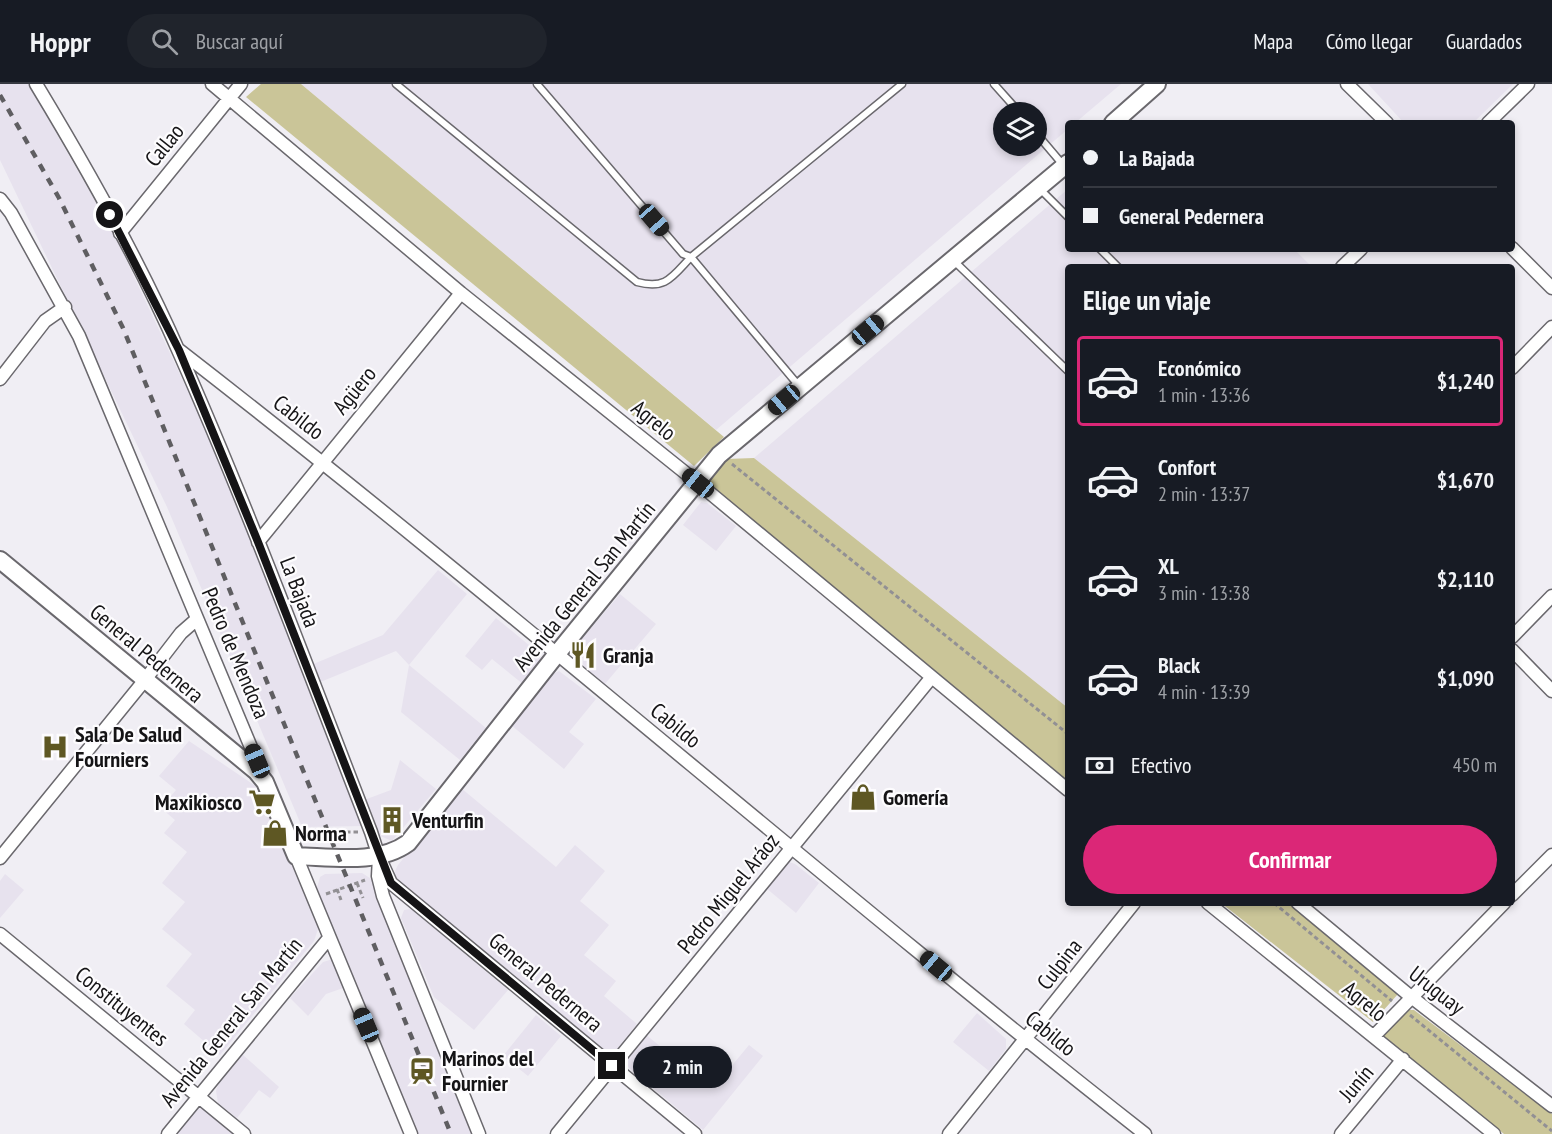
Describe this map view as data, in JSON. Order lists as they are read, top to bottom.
{
  "streets": {
    "street": [
      "Callao",
      "Agüero",
      "Cabildo",
      "Agrelo",
      "Avenida General San Martín",
      "La Bajada",
      "General Pedernera",
      "Pedro de Mendoza",
      "Pedro Miguel Aráoz",
      "Culpina",
      "Uruguay",
      "Constituyentes",
      "Junín"
    ]
  },
  "crossings": [
    ["Callao", "Agrelo"],
    ["Callao", "La Bajada"],
    ["Agüero", "Cabildo"],
    ["Agüero", "Agrelo"],
    ["Agüero", "La Bajada"],
    ["Cabildo", "Avenida General San Martín"],
    ["Cabildo", "La Bajada"],
    ["Cabildo", "Pedro Miguel Aráoz"],
    ["Cabildo", "Culpina"],
    ["Agrelo", "Avenida General San Martín"],
    ["Agrelo", "Pedro Miguel Aráoz"],
    ["Agrelo", "Junín"],
    ["Avenida General San Martín", "La Bajada"],
    ["Avenida General San Martín", "General Pedernera"],
    ["Avenida General San Martín", "Pedro de Mendoza"],
    ["Avenida General San Martín", "Constituyentes"],
    ["La Bajada", "General Pedernera"],
    ["General Pedernera", "Pedro de Mendoza"],
    ["General Pedernera", "Pedro Miguel Aráoz"],
    ["Uruguay", "Junín"]
  ],
  "places": {
    "restaurant": ["Granja"],
    "hospital": ["Sala De Salud Fourniers"],
    "shop": ["Gomería", "Norma"],
    "supermarket": ["Maxikiosco"],
    "building": ["Venturfin"],
    "station": ["Marinos del Fournier"]
  },
  "page": {
    "header": "Hoppr",
    "search": "Buscar aquí",
    "nav": ["Mapa", "Cómo llegar", "Guardados"],
    "banner": ["La Bajada", "General Pedernera"],
    "heading": "Elige un viaje",
    "list": [
      {
        "name": "Económico",
        "note": "1 min · 13:36",
        "value": "$1,240"
      },
      {
        "name": "Confort",
        "note": "2 min · 13:37",
        "value": "$1,670"
      },
      {
        "name": "XL",
        "note": "3 min · 13:38",
        "value": "$2,110"
      },
      {
        "name": "Black",
        "note": "4 min · 13:39",
        "value": "$1,090"
      }
    ],
    "pay": ["Efectivo", "450 m"],
    "buttons": "Confirmar",
    "bubble": "2 min"
  }
}
